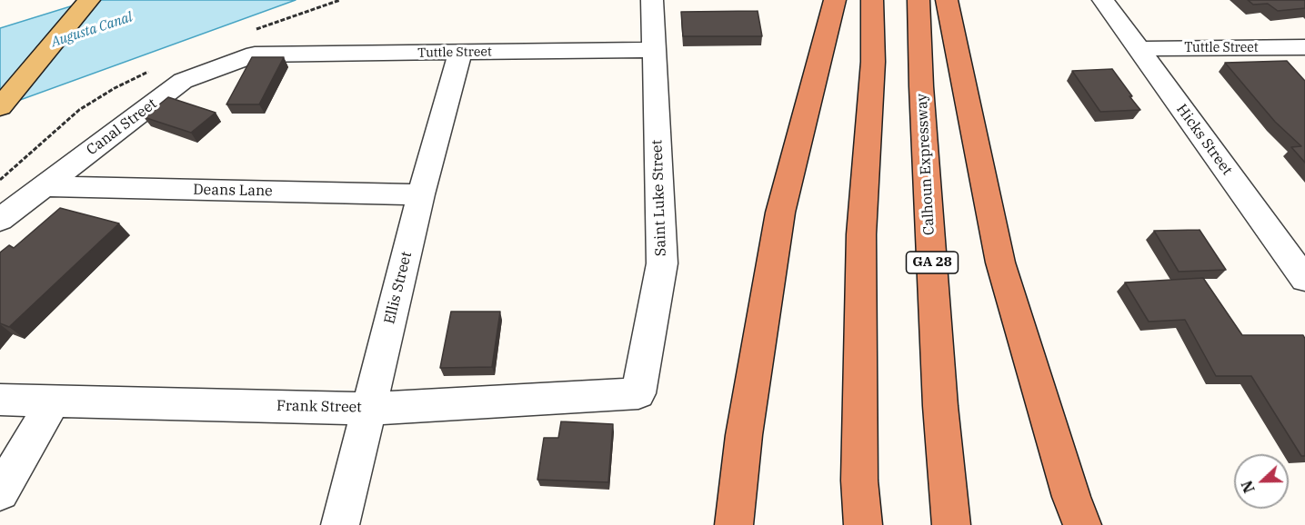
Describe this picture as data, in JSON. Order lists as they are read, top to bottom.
{
  "streets": {
    "highway": ["Calhoun Expressway", "GA 28"],
    "street": [
      "Tuttle Street",
      "Canal Street",
      "Hicks Street",
      "Deans Lane",
      "Saint Luke Street",
      "Ellis Street",
      "Frank Street"
    ]
  },
  "crossings": [
    ["Tuttle Street", "Canal Street"],
    ["Tuttle Street", "Hicks Street"],
    ["Tuttle Street", "Saint Luke Street"],
    ["Tuttle Street", "Ellis Street"],
    ["Canal Street", "Deans Lane"],
    ["Deans Lane", "Ellis Street"],
    ["Saint Luke Street", "Frank Street"],
    ["Ellis Street", "Frank Street"]
  ],
  "water": ["Augusta Canal"],
  "north": "left"
}
